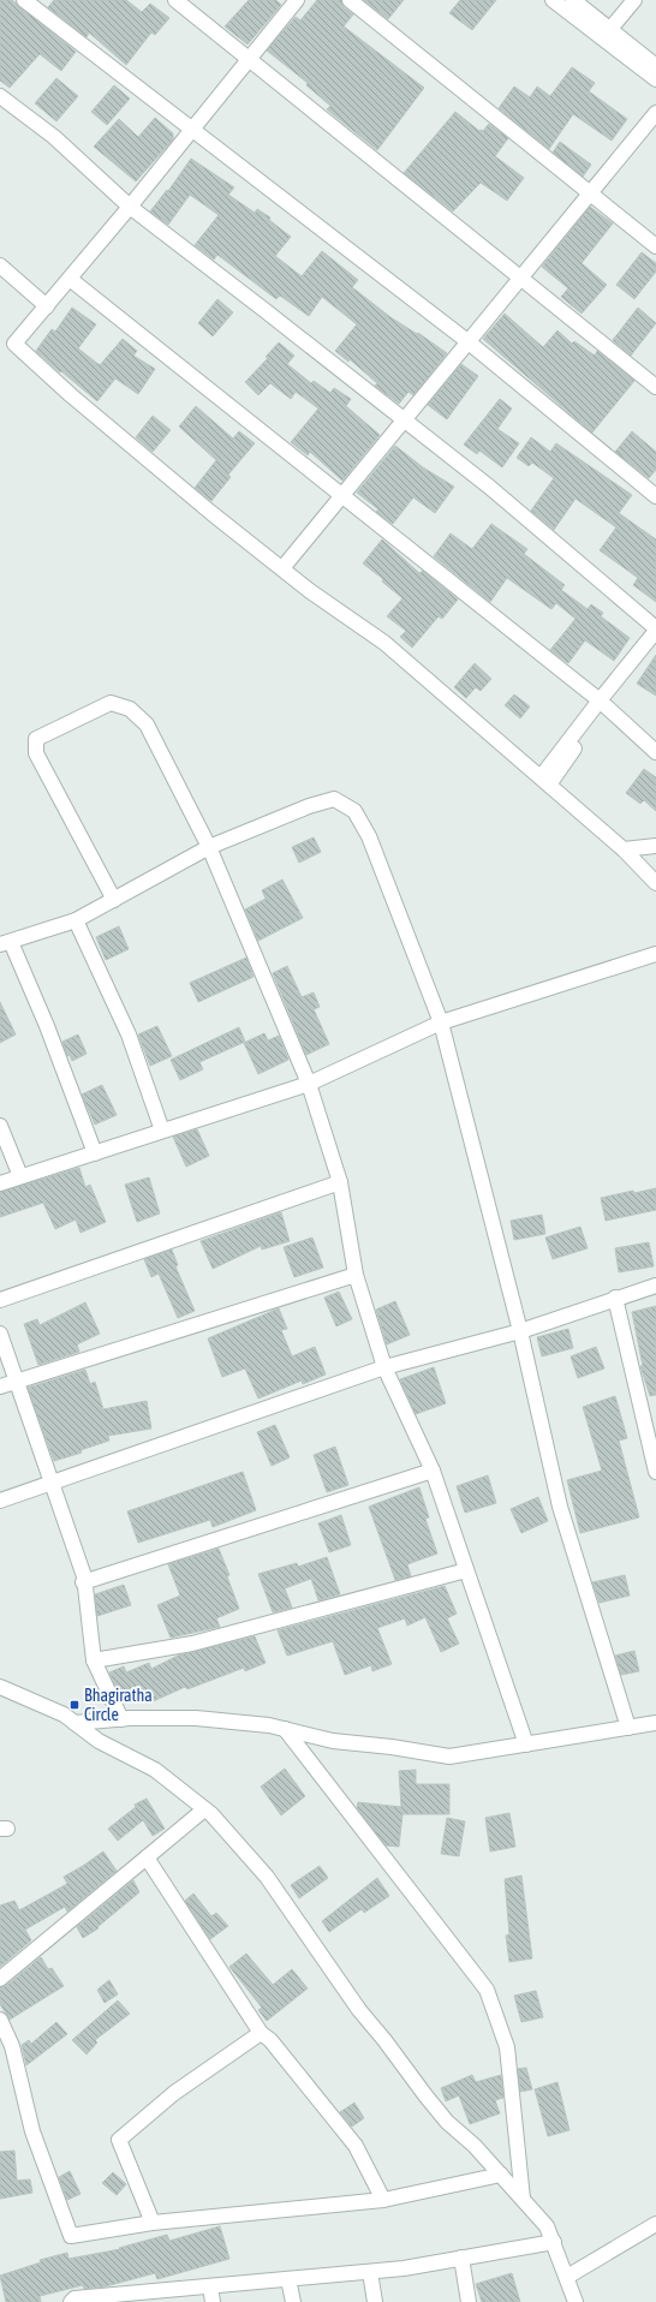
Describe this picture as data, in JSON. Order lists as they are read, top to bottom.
{
  "places": {
    "transit": ["Bhagiratha Circle"]
  }
}
